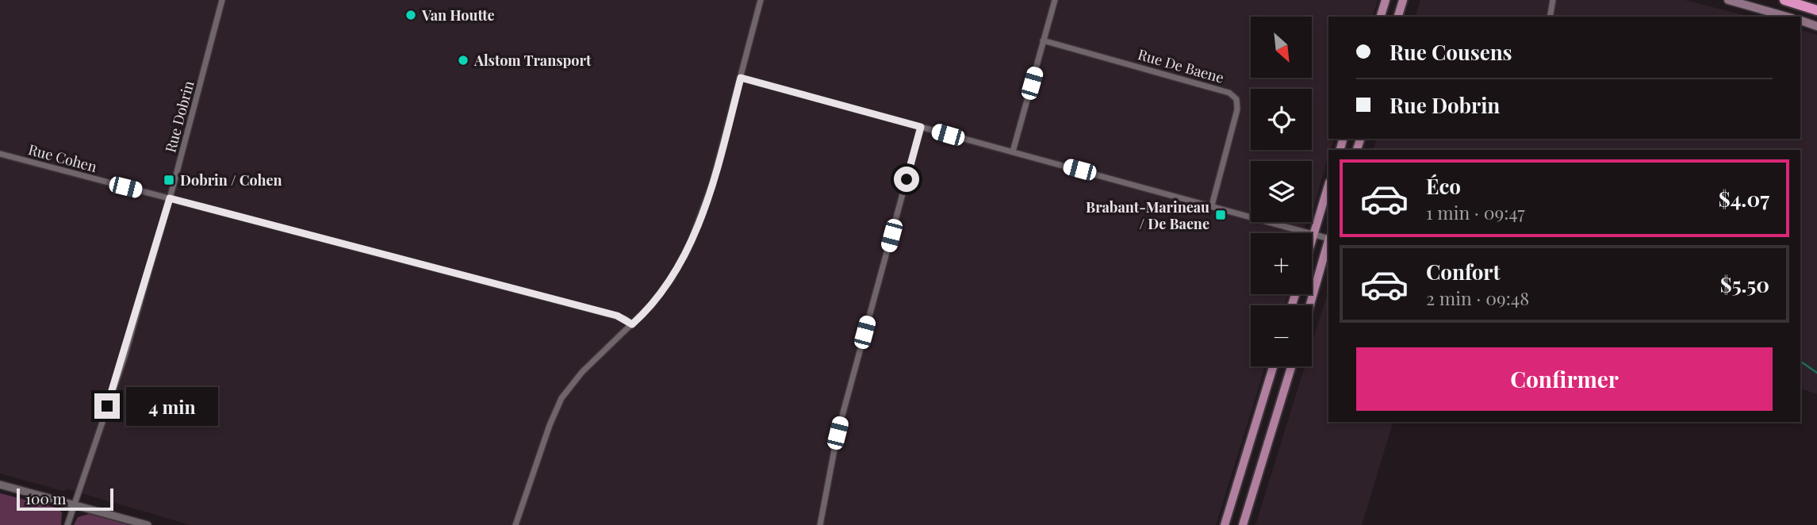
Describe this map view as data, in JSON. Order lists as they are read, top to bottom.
{
  "streets": {
    "street": ["Rue De Baene", "Rue Dobrin", "Rue Cohen"]
  },
  "crossings": [
    ["Rue Dobrin", "Rue Cohen"]
  ],
  "places": {
    "other": ["Van Houtte", "Alstom Transport"],
    "transit": ["Dobrin / Cohen", "Brabant-Marineau / De Baene"]
  },
  "scale_bar": "100 m",
  "north": "bottom right",
  "page": {
    "map_buttons": ["+", "−"],
    "banner": ["Rue Cousens", "Rue Dobrin"],
    "list": [
      {
        "name": "Éco",
        "note": "1 min · 09:47",
        "value": "$4.07"
      },
      {
        "name": "Confort",
        "note": "2 min · 09:48",
        "value": "$5.50"
      }
    ],
    "buttons": "Confirmer",
    "bubble": "4 min",
    "scale": "100 m"
  }
}
